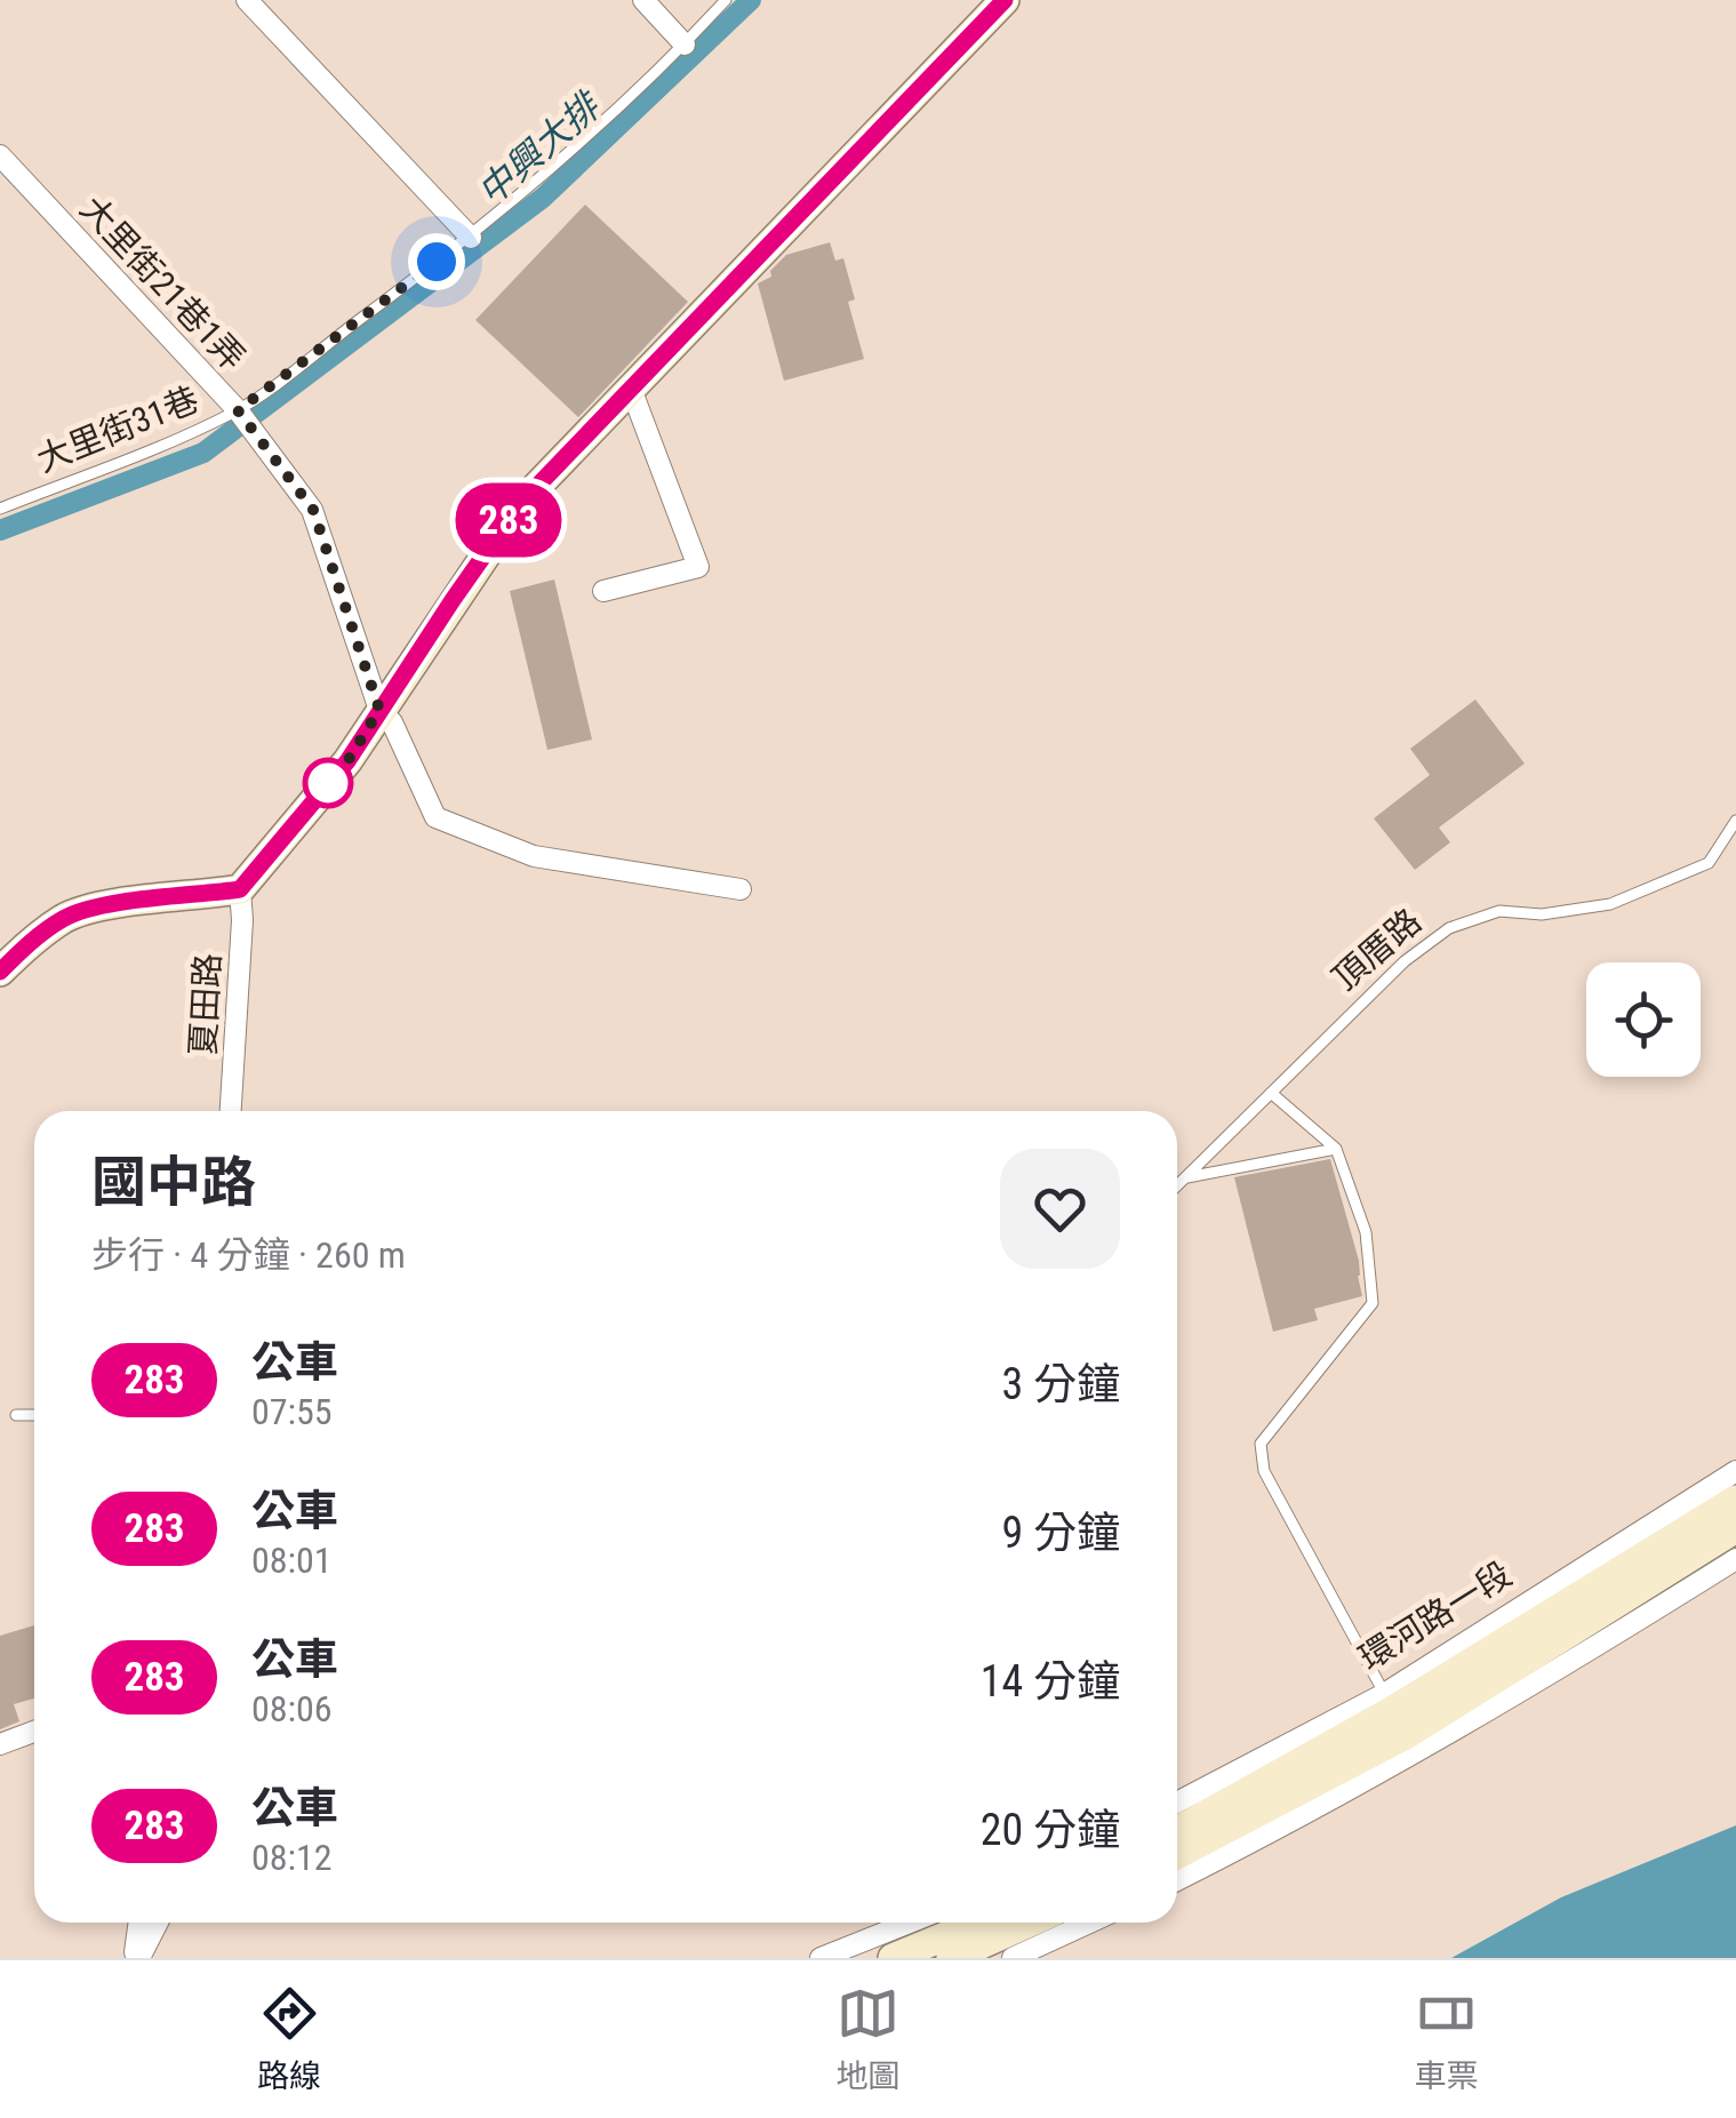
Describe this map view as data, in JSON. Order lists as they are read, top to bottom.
{
  "streets": {
    "street": ["大里街21巷1弄", "夏田路", "環河路一段"],
    "lane": ["大里街31巷", "頂厝路"]
  },
  "crossings": [
    ["大里街21巷1弄", "大里街31巷"]
  ],
  "water": ["中興大排"],
  "lines": ["bus line 283"],
  "page": {
    "on_map": "283",
    "heading": ["國中路", "步行 · 4 分鐘 · 260 m"],
    "list": [
      {
        "mark": "283",
        "name": "公車",
        "note": "07:55",
        "value": "3 分鐘"
      },
      {
        "mark": "283",
        "name": "公車",
        "note": "08:01",
        "value": "9 分鐘"
      },
      {
        "mark": "283",
        "name": "公車",
        "note": "08:06",
        "value": "14 分鐘"
      },
      {
        "mark": "283",
        "name": "公車",
        "note": "08:12",
        "value": "20 分鐘"
      }
    ],
    "tabs": ["路線", "地圖", "車票"]
  }
}
